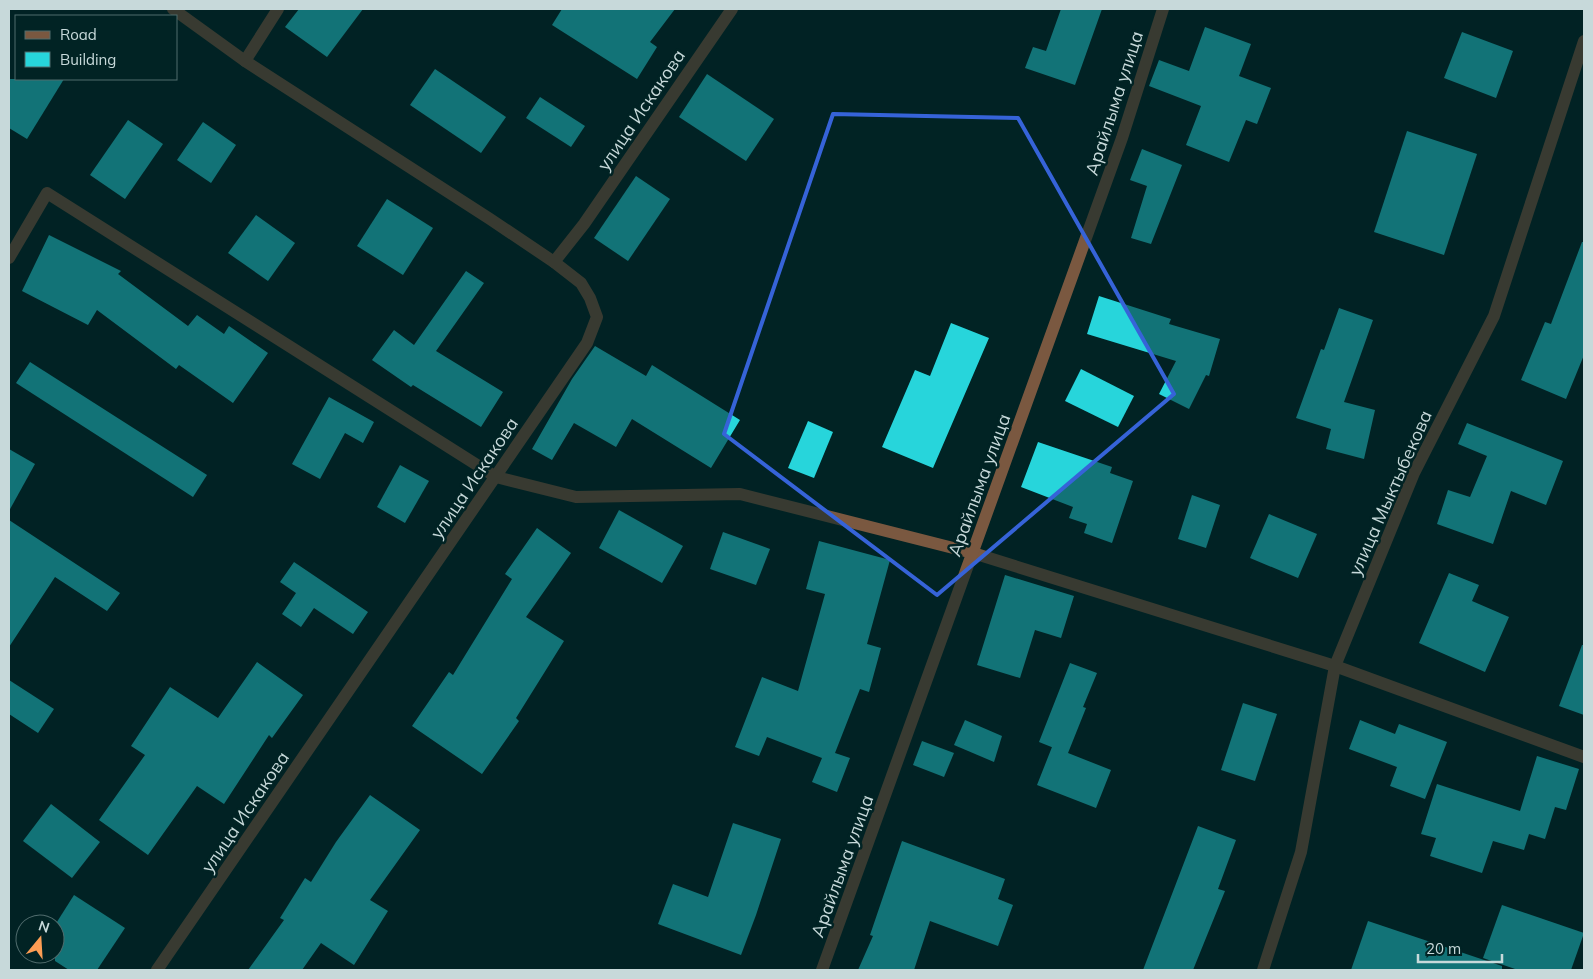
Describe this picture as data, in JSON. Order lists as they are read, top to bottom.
{
  "streets": {
    "street": ["Арайлыма улица", "улица Искакова", "улица Мыктыбекова"]
  },
  "legend": ["Road", "Building"],
  "scale_bar": "20 m",
  "north": "top"
}
